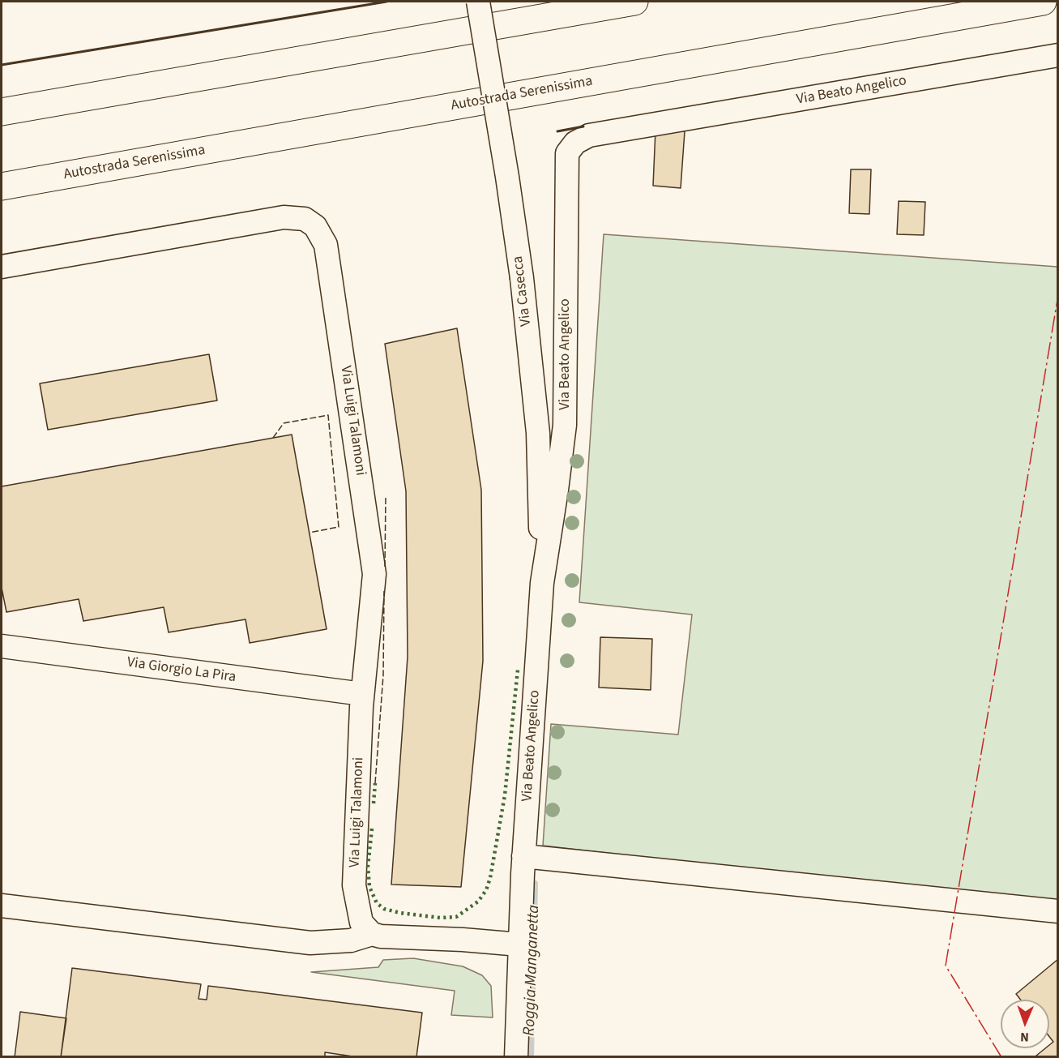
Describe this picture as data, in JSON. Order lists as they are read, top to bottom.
{
  "streets": {
    "highway": ["Autostrada Serenissima"],
    "street": [
      "Via Beato Angelico",
      "Via Casecca",
      "Via Luigi Talamoni",
      "Via Giorgio La Pira"
    ]
  },
  "crossings": [
    ["Via Beato Angelico", "Via Casecca"],
    ["Via Luigi Talamoni", "Via Giorgio La Pira"]
  ],
  "water": ["Roggia Manganetta"],
  "north": "bottom"
}
